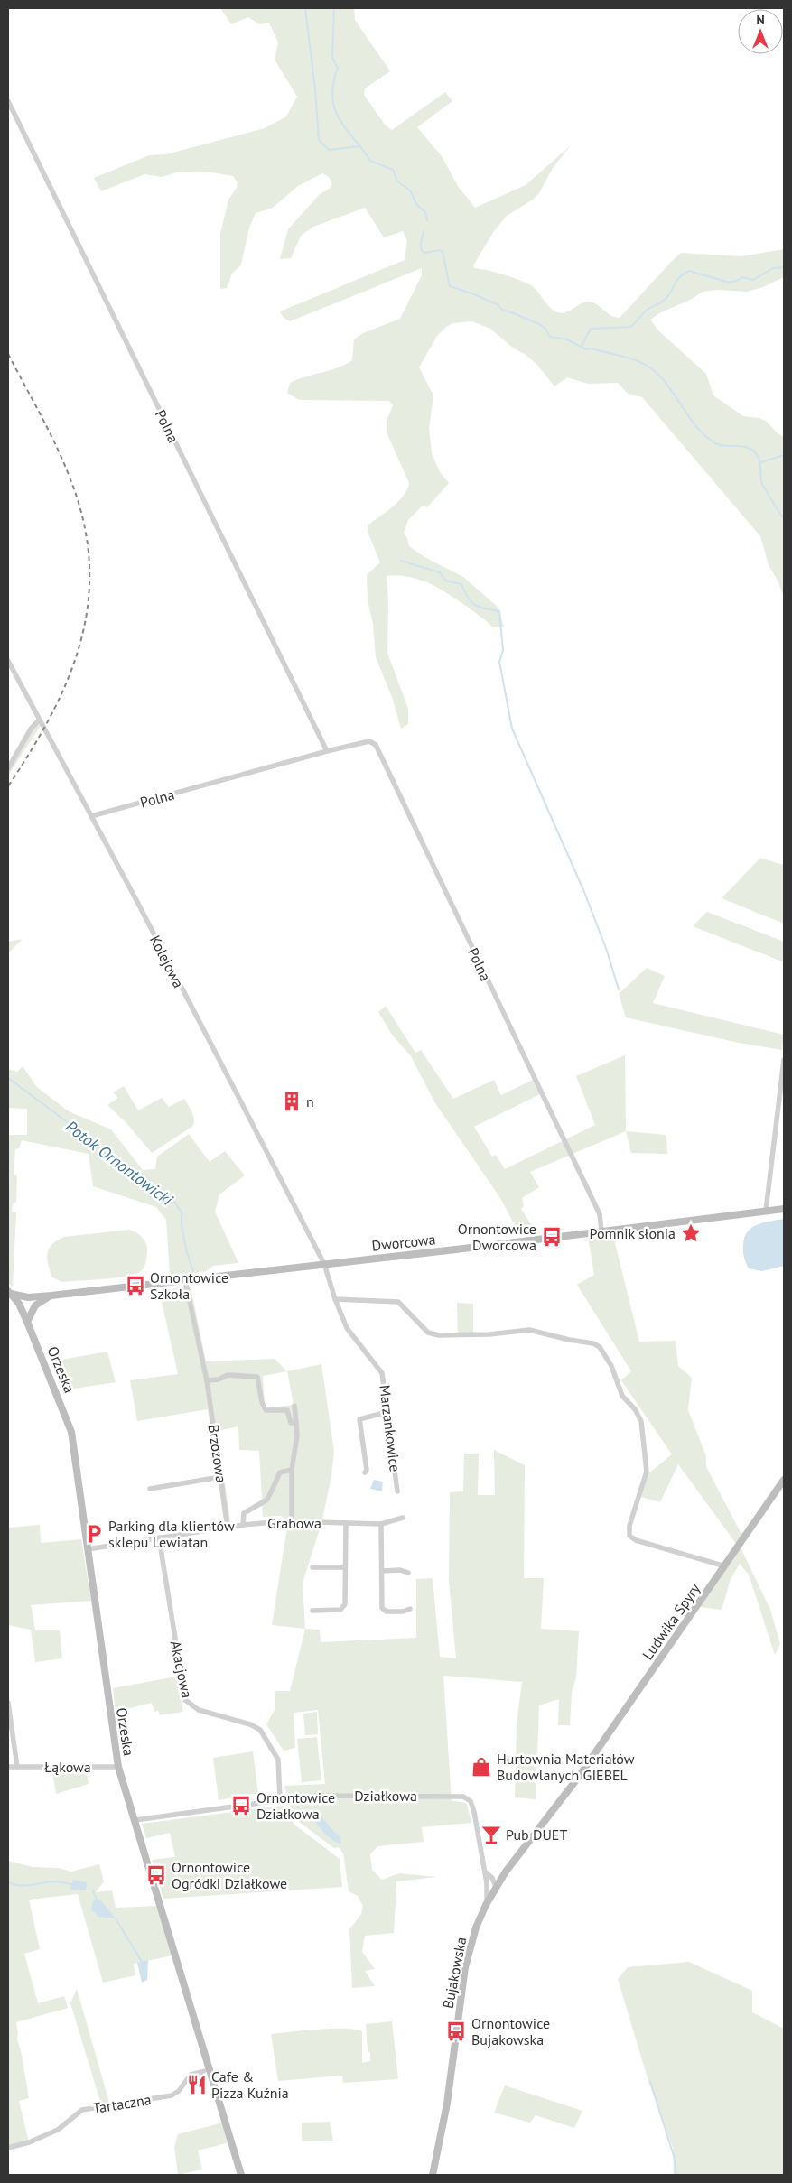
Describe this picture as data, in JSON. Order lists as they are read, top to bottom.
{
  "streets": {
    "street": [
      "Polna",
      "Kolejowa",
      "Dworcowa",
      "Orzeska",
      "Marzankowice",
      "Brzozowa",
      "Grabowa",
      "Ludwika Spyry",
      "Akacjowa",
      "Łąkowa",
      "Działkowa",
      "Bujakowska",
      "Tartaczna"
    ]
  },
  "crossings": [
    ["Polna", "Kolejowa"],
    ["Polna", "Dworcowa"],
    ["Kolejowa", "Dworcowa"],
    ["Kolejowa", "Marzankowice"],
    ["Dworcowa", "Orzeska"],
    ["Dworcowa", "Marzankowice"],
    ["Dworcowa", "Brzozowa"],
    ["Orzeska", "Grabowa"],
    ["Orzeska", "Łąkowa"],
    ["Orzeska", "Działkowa"],
    ["Orzeska", "Tartaczna"],
    ["Brzozowa", "Grabowa"],
    ["Grabowa", "Akacjowa"],
    ["Ludwika Spyry", "Bujakowska"],
    ["Akacjowa", "Działkowa"],
    ["Działkowa", "Bujakowska"]
  ],
  "water": ["Potok Ornontowicki"],
  "places": {
    "building": ["n"],
    "place": ["Pomnik słonia"],
    "bus stop": [
      "Ornontowice Dworcowa",
      "Ornontowice Szkoła",
      "Ornontowice Działkowa",
      "Ornontowice Ogródki Działkowe",
      "Ornontowice Bujakowska"
    ],
    "parking": ["Parking dla klientów sklepu Lewiatan"],
    "shop": ["Hurtownia Materiałów Budowlanych GIEBEL"],
    "bar": ["Pub DUET"],
    "restaurant": ["Cafe & Pizza Kuźnia"]
  },
  "north": "top"
}
